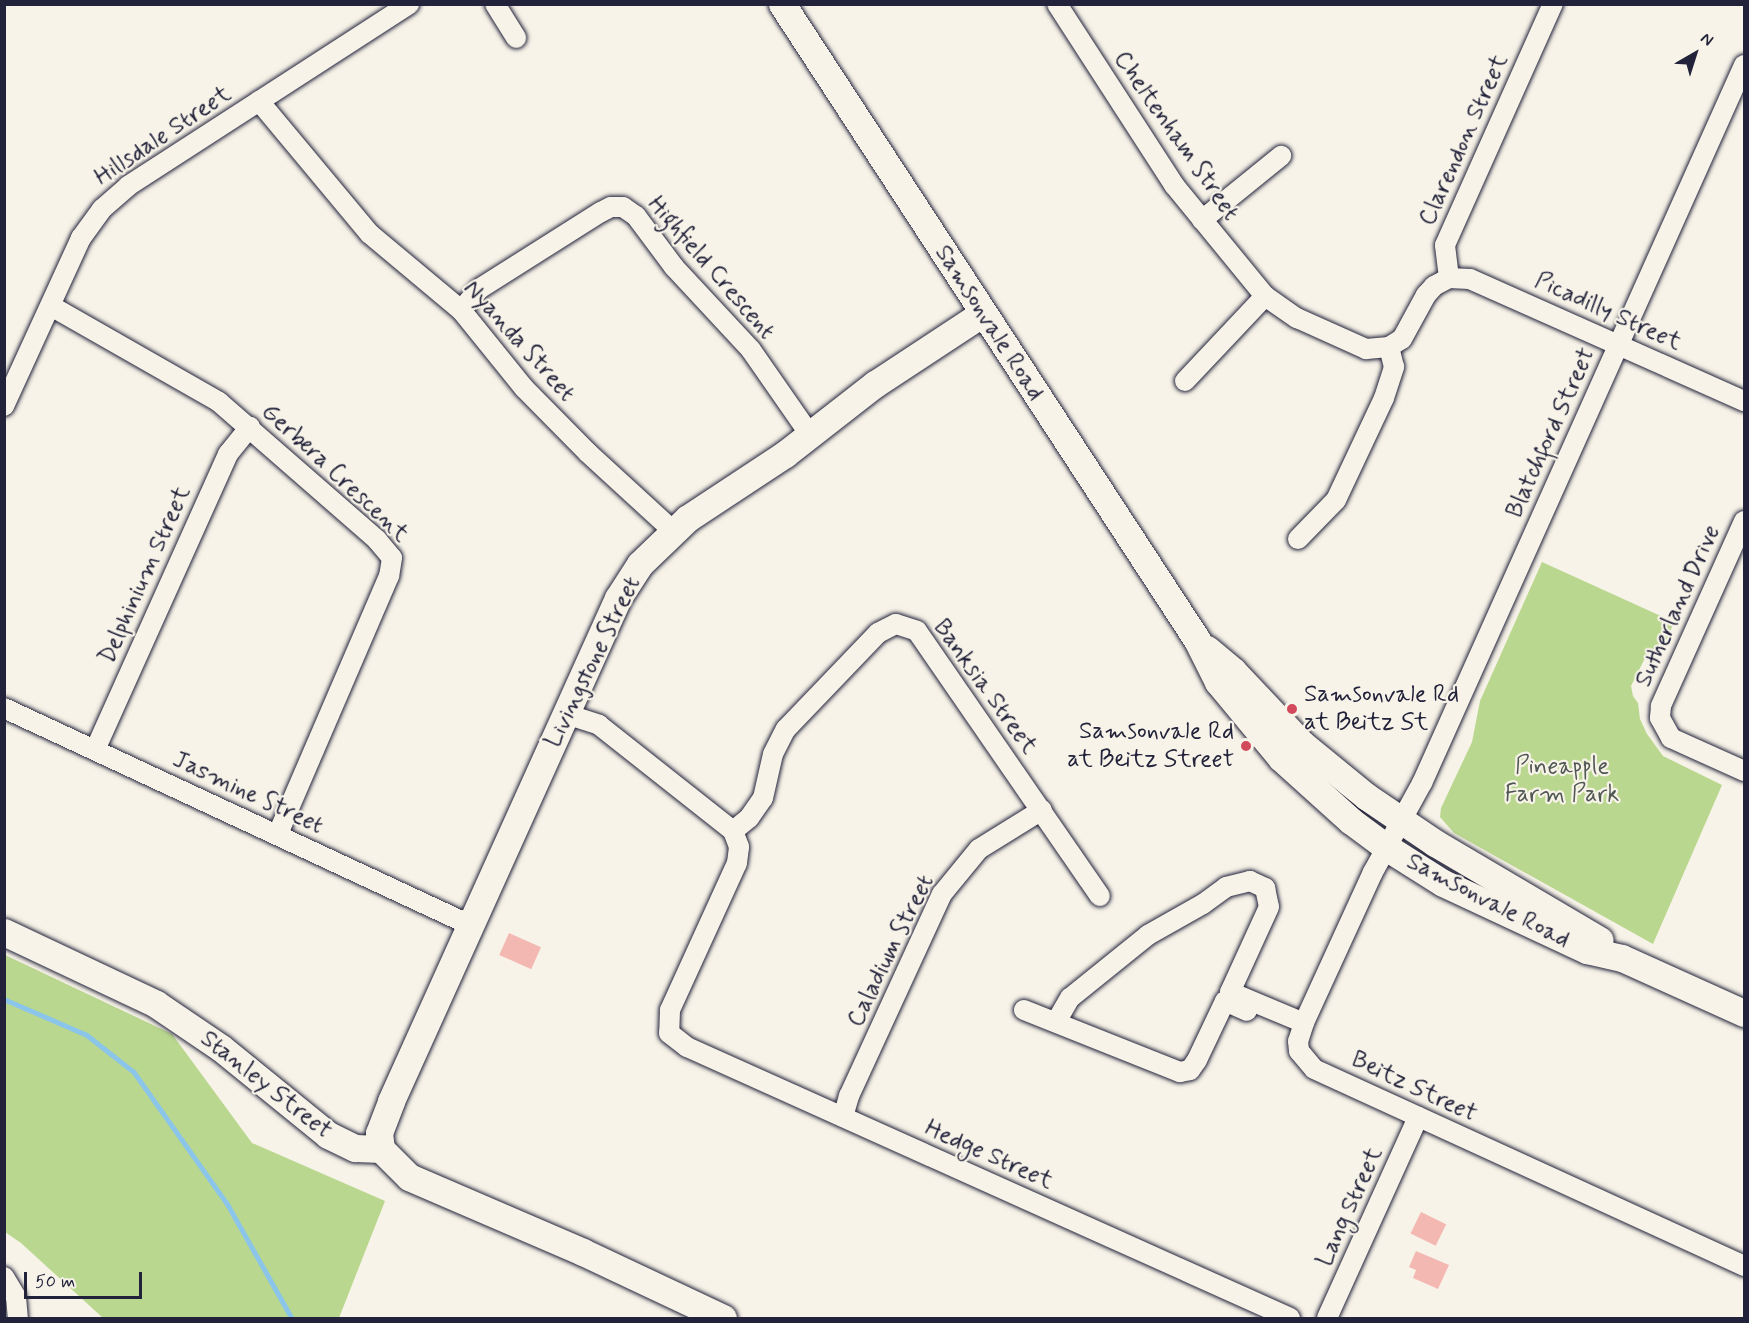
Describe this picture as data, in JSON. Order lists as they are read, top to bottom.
{
  "streets": {
    "main road": ["Samsonvale Road", "Livingstone Street", "Stanley Street"],
    "street": [
      "Hillsdale Street",
      "Cheltenham Street",
      "Clarendon Street",
      "Highfield Crescent",
      "Picadilly Street",
      "Nyanda Street",
      "Blatchford Street",
      "Gerbera Crescent",
      "Delphinium Street",
      "Sutherland Drive",
      "Banksia Street",
      "Jasmine Street",
      "Caladium Street",
      "Beitz Street",
      "Hedge Street",
      "Lang Street"
    ]
  },
  "crossings": [
    ["Hillsdale Street", "Nyanda Street"],
    ["Hillsdale Street", "Gerbera Crescent"],
    ["Clarendon Street", "Picadilly Street"],
    ["Highfield Crescent", "Nyanda Street"],
    ["Highfield Crescent", "Livingstone Street"],
    ["Picadilly Street", "Blatchford Street"],
    ["Samsonvale Road", "Blatchford Street"],
    ["Samsonvale Road", "Livingstone Street"],
    ["Nyanda Street", "Livingstone Street"],
    ["Gerbera Crescent", "Delphinium Street"],
    ["Gerbera Crescent", "Jasmine Street"],
    ["Delphinium Street", "Jasmine Street"],
    ["Livingstone Street", "Jasmine Street"],
    ["Livingstone Street", "Stanley Street"],
    ["Banksia Street", "Caladium Street"],
    ["Banksia Street", "Hedge Street"],
    ["Caladium Street", "Hedge Street"],
    ["Beitz Street", "Lang Street"]
  ],
  "parks": ["Pineapple Farm Park"],
  "places": ["Samsonvale Rd at Beitz St", "Samsonvale Rd at Beitz Street"],
  "scale_bar": "50 m",
  "north": "top right"
}
